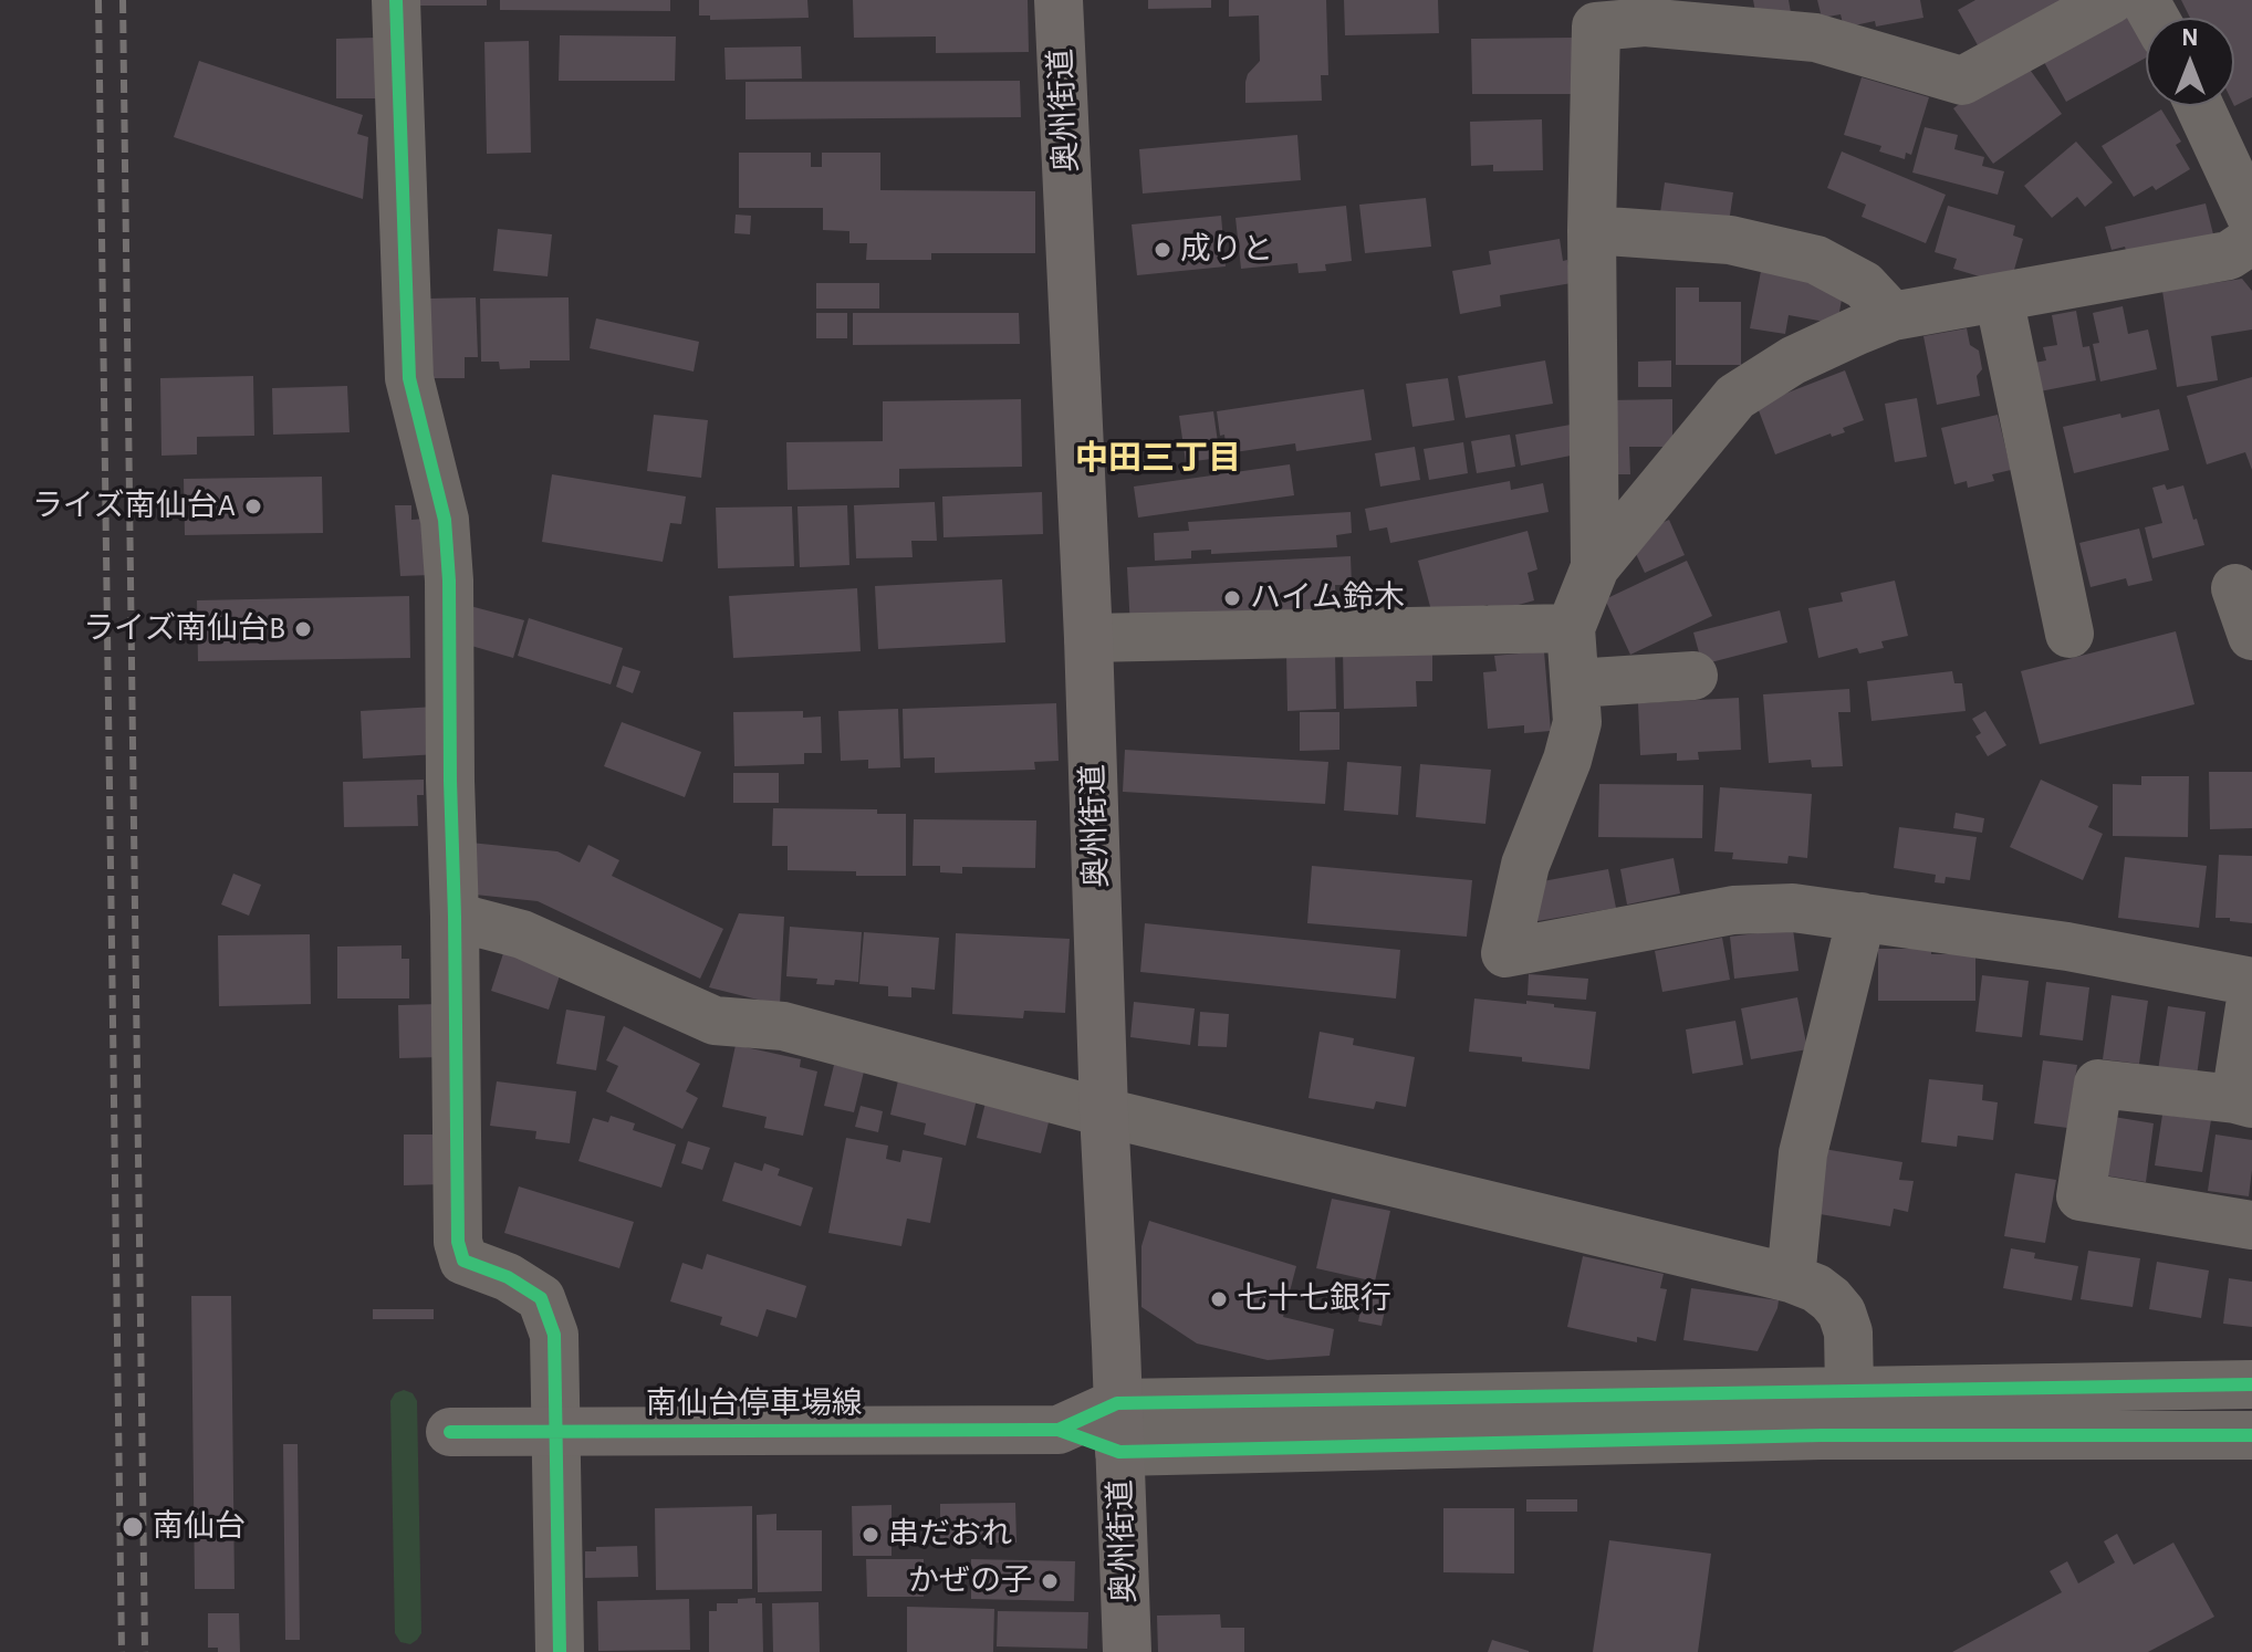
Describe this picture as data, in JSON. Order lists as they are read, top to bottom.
{
  "streets": {
    "main road": ["奥州街道", "南仙台停車場線"]
  },
  "crossings": [
    ["奥州街道", "南仙台停車場線"]
  ],
  "districts": ["中田三丁目"],
  "places": [
    "成りと",
    "ライズ南仙台A",
    "ハイム鈴木",
    "ライズ南仙台B",
    "七十七銀行",
    "南仙台",
    "串だおれ",
    "かぜの子"
  ],
  "north": "top"
}
